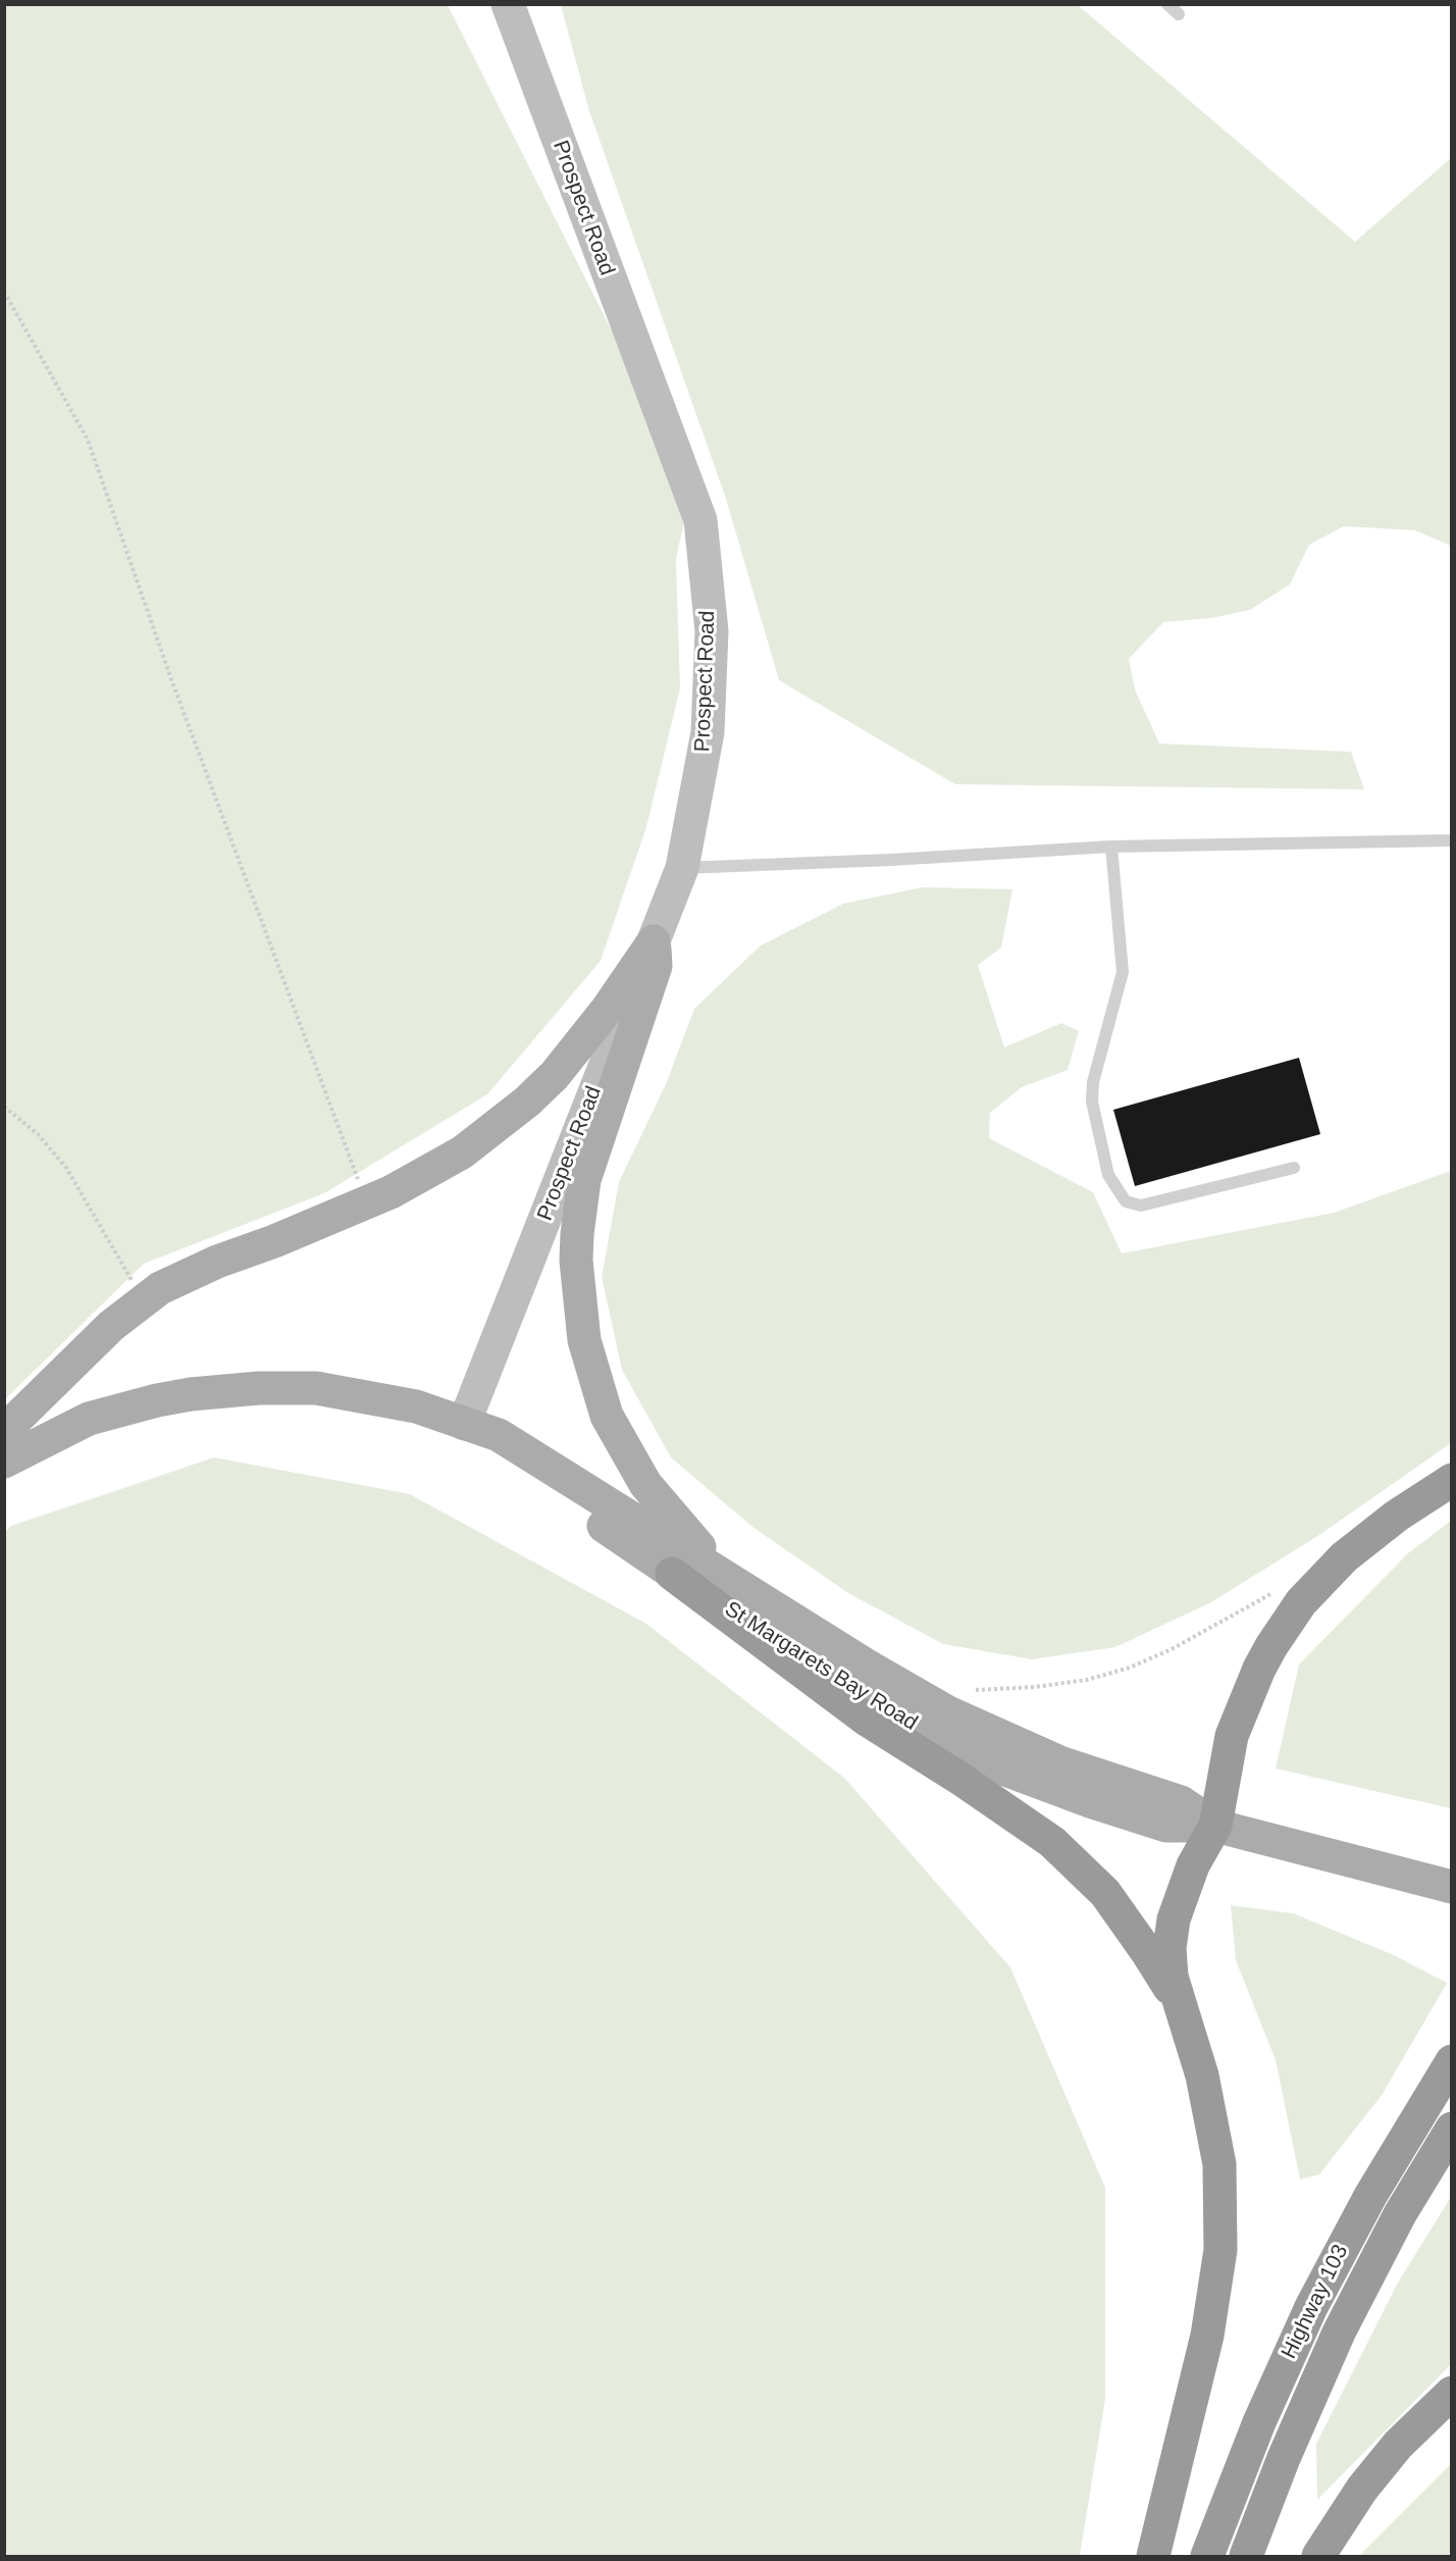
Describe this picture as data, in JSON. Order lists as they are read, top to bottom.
{
  "streets": {
    "highway": ["Highway 103"],
    "main road": ["Prospect Road", "St Margarets Bay Road"]
  },
  "crossings": [
    ["Prospect Road", "St Margarets Bay Road"]
  ]
}
